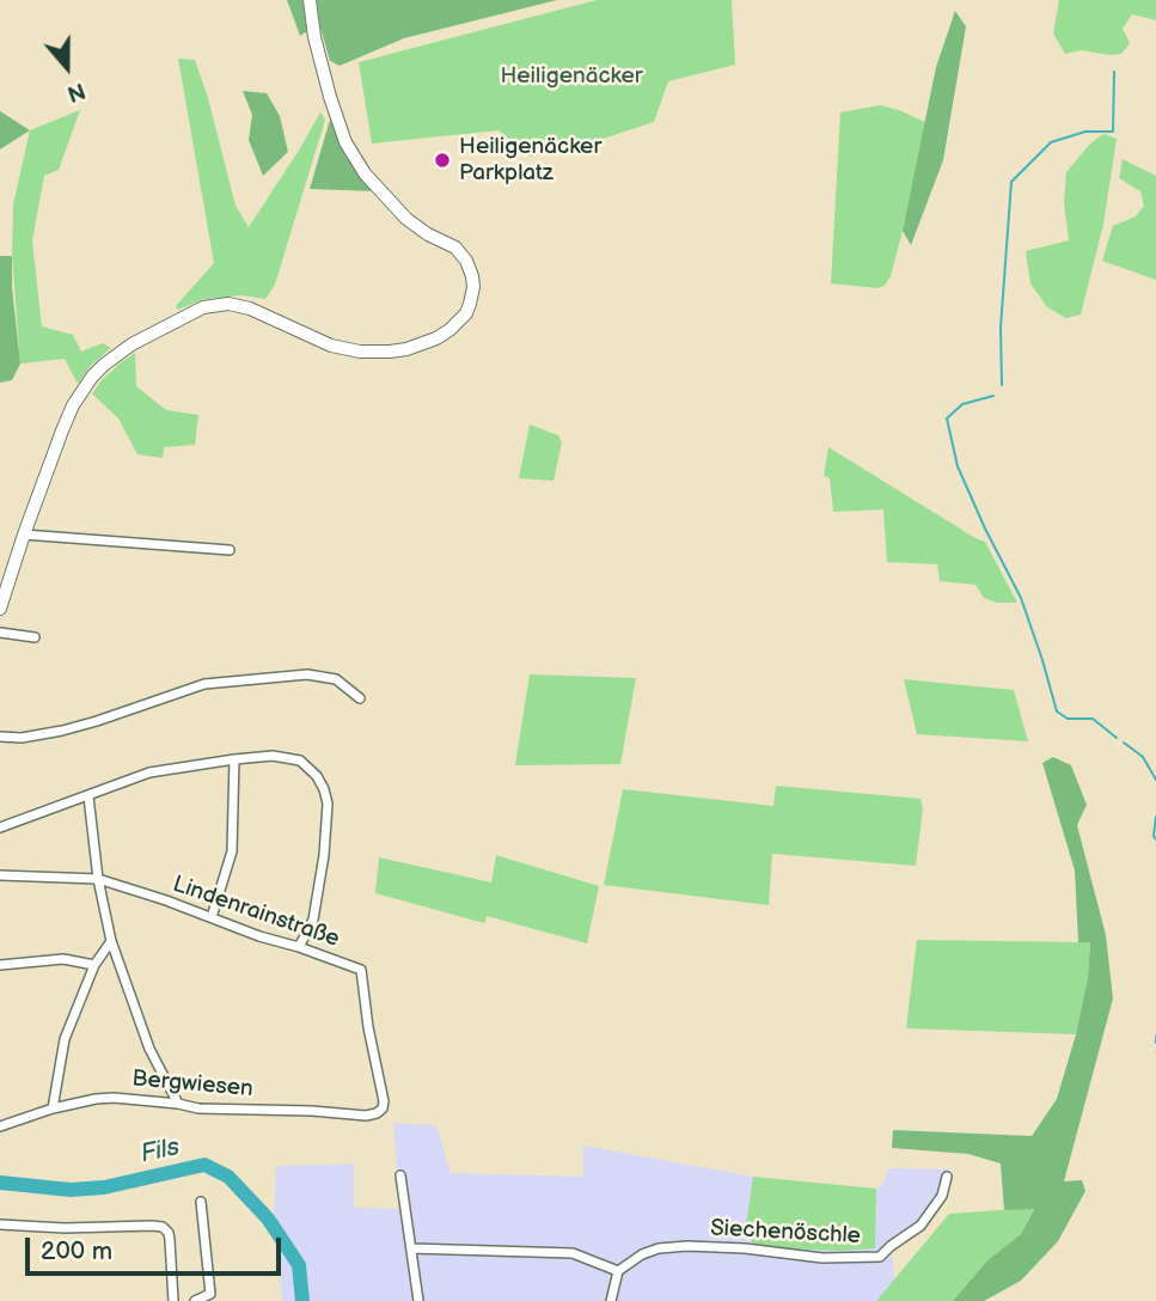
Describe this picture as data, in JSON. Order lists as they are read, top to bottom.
{
  "streets": {
    "street": ["Lindenrainstraße", "Bergwiesen", "Siechenöschle"]
  },
  "crossings": [
    ["Lindenrainstraße", "Bergwiesen"]
  ],
  "water": ["Fils"],
  "parks": ["Heiligenäcker"],
  "places": ["Heiligenäcker Parkplatz"],
  "scale_bar": "200 m",
  "north": "bottom"
}
